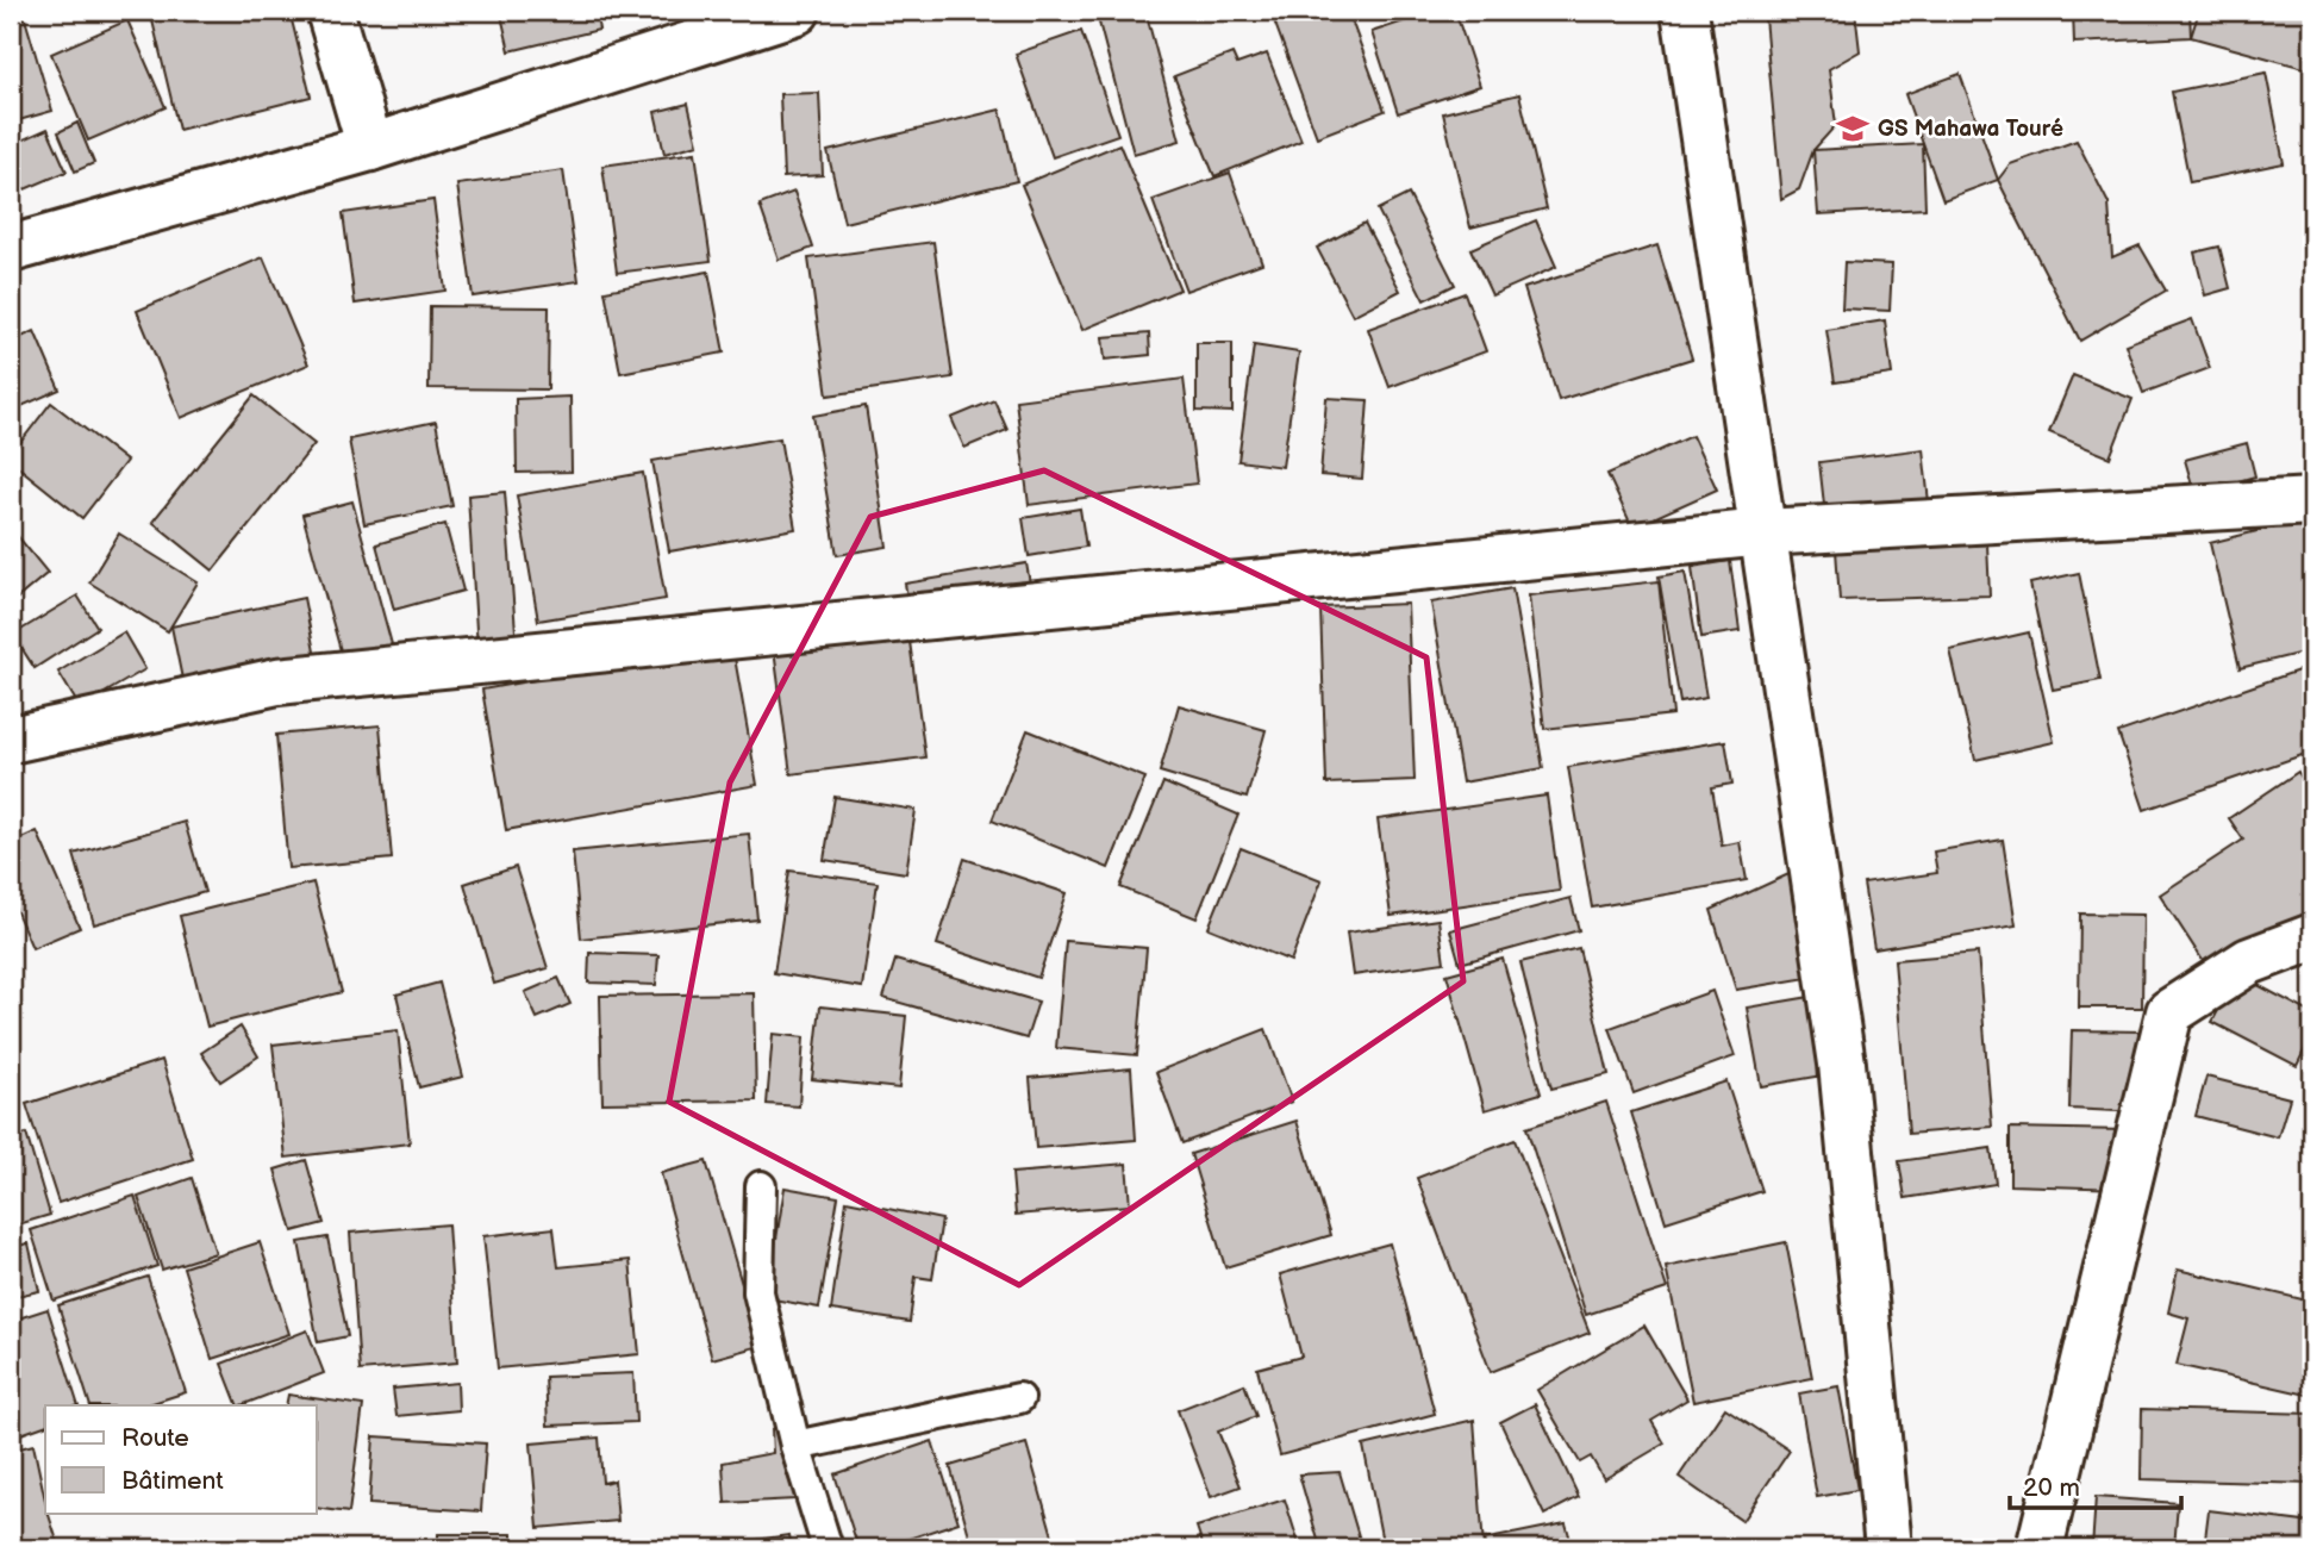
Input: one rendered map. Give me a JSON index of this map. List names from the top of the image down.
{
  "places": {
    "school or university": ["GS Mahawa Touré"]
  },
  "legend": ["Route", "Bâtiment"],
  "scale_bar": "20 m"
}
